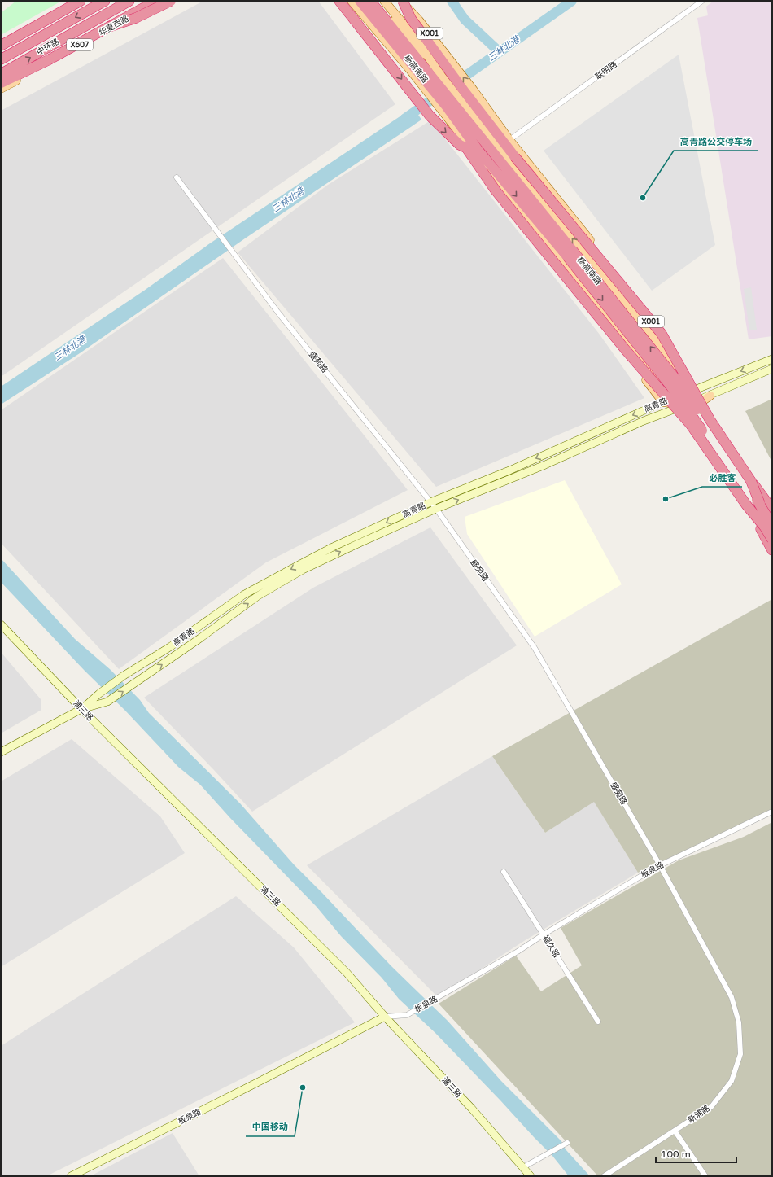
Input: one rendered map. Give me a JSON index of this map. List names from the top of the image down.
{
  "streets": {
    "highway": ["X001", "中环路", "杨高南路"],
    "main road": [
      "华夏西路",
      "X607",
      "高青路",
      "浦三路",
      "板泉路"
    ],
    "street": [
      "联明路",
      "盛苑路",
      "福久路",
      "新浦路"
    ]
  },
  "crossings": [
    ["X001", "杨高南路"],
    ["X001", "联明路"],
    ["X001", "高青路"],
    ["杨高南路", "高青路"],
    ["盛苑路", "高青路"],
    ["盛苑路", "板泉路"],
    ["盛苑路", "新浦路"],
    ["高青路", "浦三路"],
    ["浦三路", "板泉路"],
    ["板泉路", "福久路"]
  ],
  "water": ["三林北港"],
  "places": ["高青路公交停车场", "必胜客", "中国移动"],
  "scale_bar": "100 m"
}
